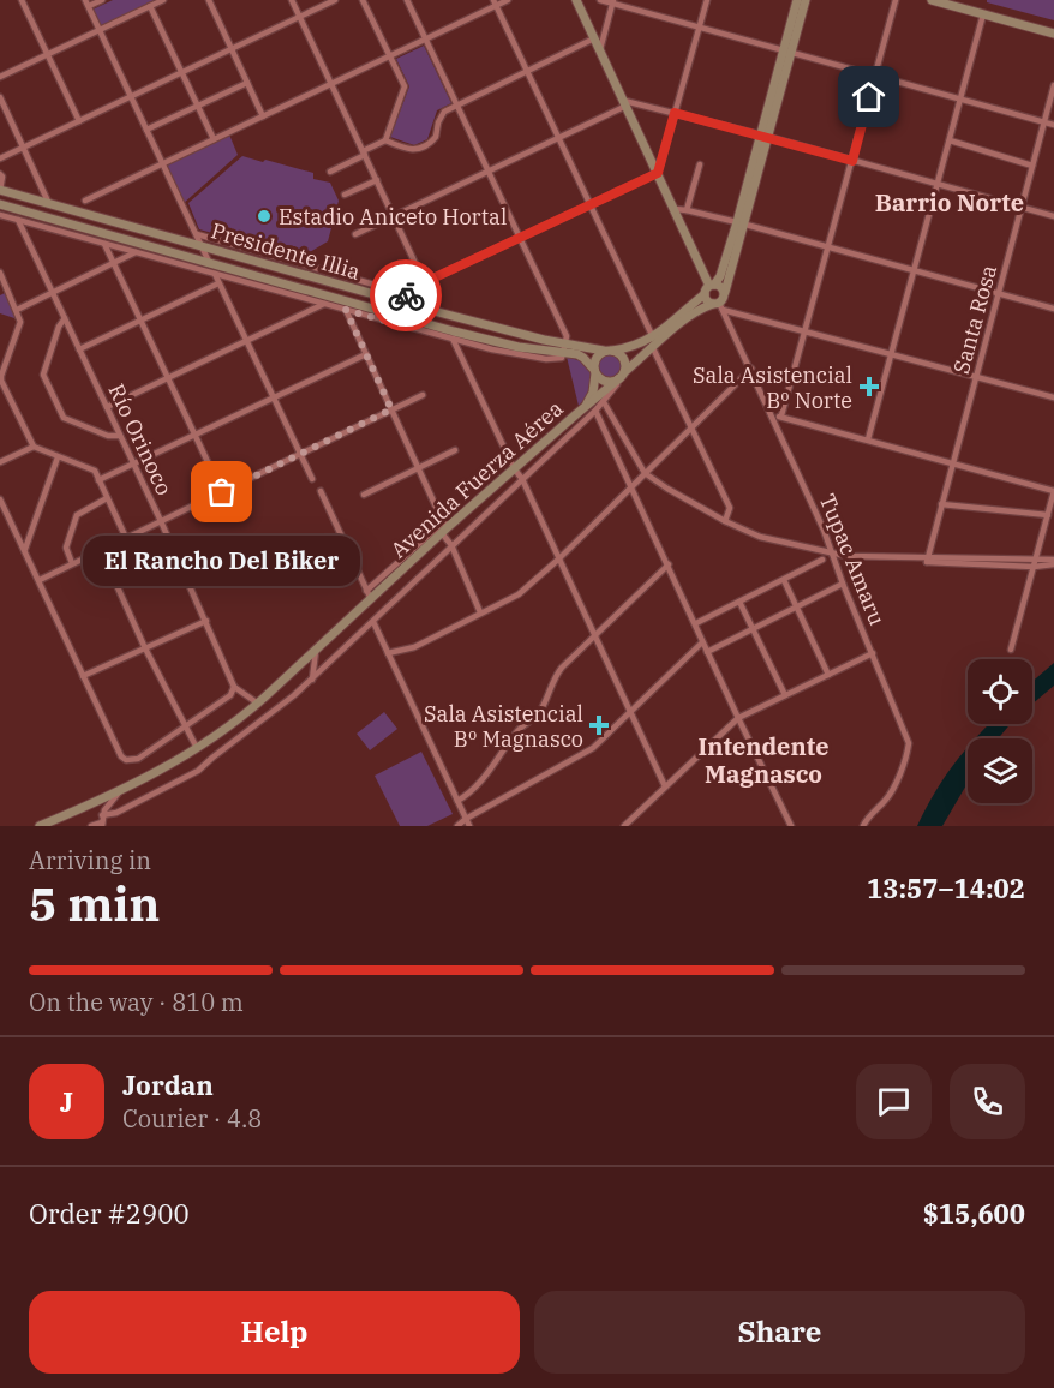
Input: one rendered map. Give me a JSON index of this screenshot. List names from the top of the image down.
{
  "streets": {
    "main road": ["Presidente Illia", "Avenida Fuerza Aérea"],
    "street": ["Santa Rosa", "Río Orinoco", "Tupac Amaru"]
  },
  "crossings": [
    ["Presidente Illia", "Avenida Fuerza Aérea"],
    ["Avenida Fuerza Aérea", "Tupac Amaru"]
  ],
  "districts": ["Barrio Norte", "Intendente Magnasco"],
  "places": {
    "other": ["Estadio Aniceto Hortal", "El Rancho Del Biker"],
    "health": ["Sala Asistencial Bº Norte", "Sala Asistencial Bº Magnasco"]
  },
  "page": {
    "bubble": "El Rancho Del Biker",
    "heading": ["5 min", "Arriving in", "13:57–14:02"],
    "panel": [
      "Jordan",
      "Courier · 4.8",
      "Order #2900",
      "$15,600"
    ],
    "bar": "On the way · 810 m",
    "round": "J",
    "buttons": ["Help", "Share"]
  }
}
